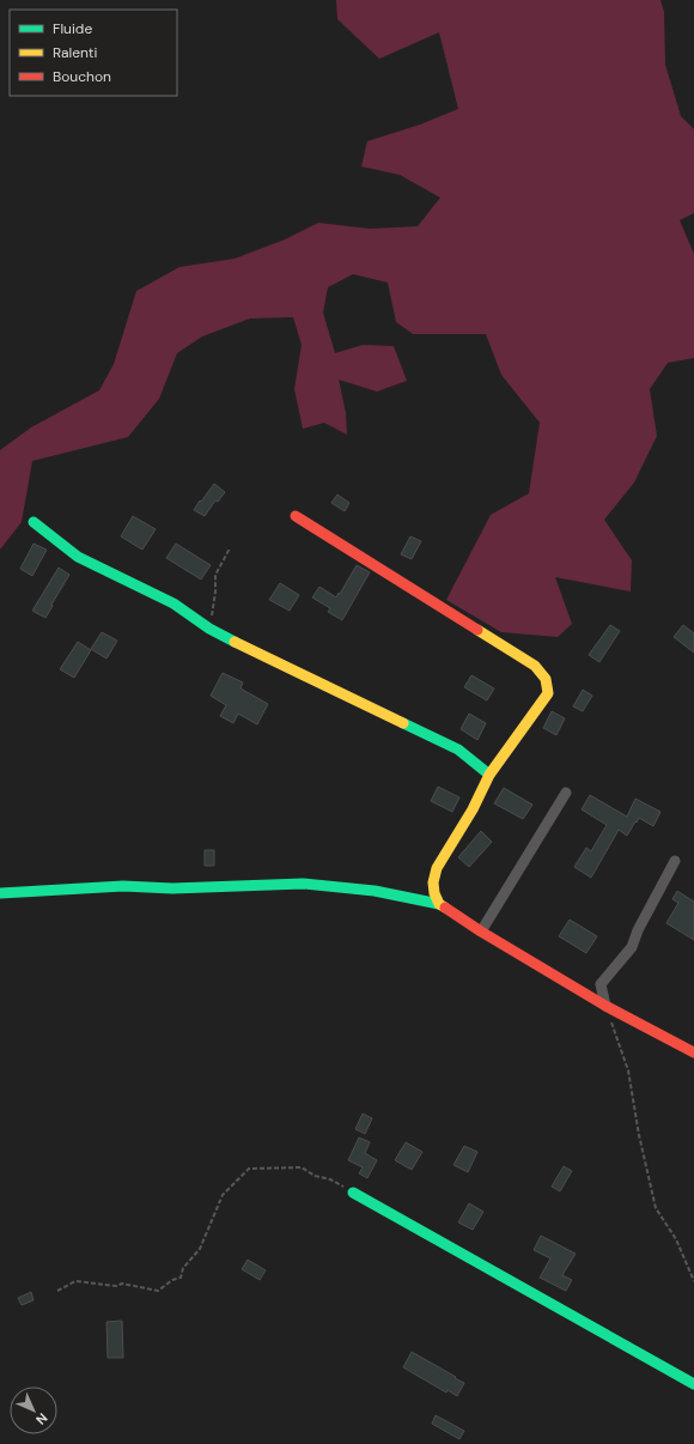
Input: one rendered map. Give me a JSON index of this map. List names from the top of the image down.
{
  "legend": ["Fluide", "Ralenti", "Bouchon"],
  "north": "bottom right"
}
